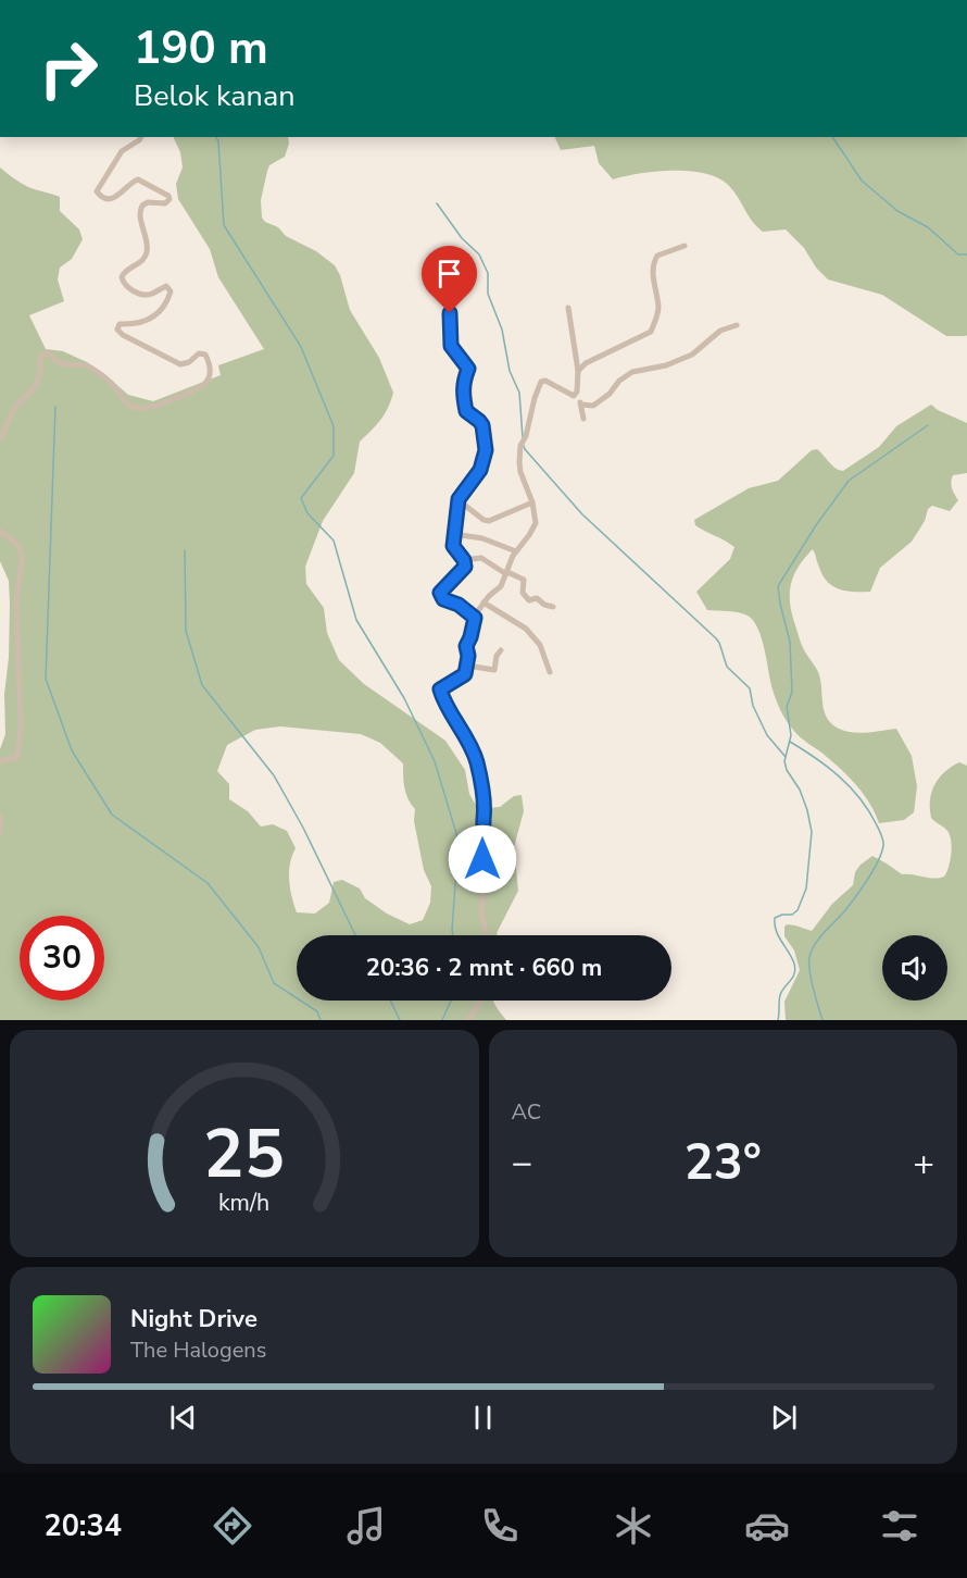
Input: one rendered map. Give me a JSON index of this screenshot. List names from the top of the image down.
{
  "page": {
    "turn": ["190 m", "Belok kanan"],
    "limit": "30",
    "trip": "20:36 · 2 mnt · 660 m",
    "tile": "AC",
    "heat": ["−", "23°", "+"],
    "song": ["Night Drive", "The Halogens"],
    "tabs": "20:34",
    "gauge": ["25", "km/h"]
  }
}
